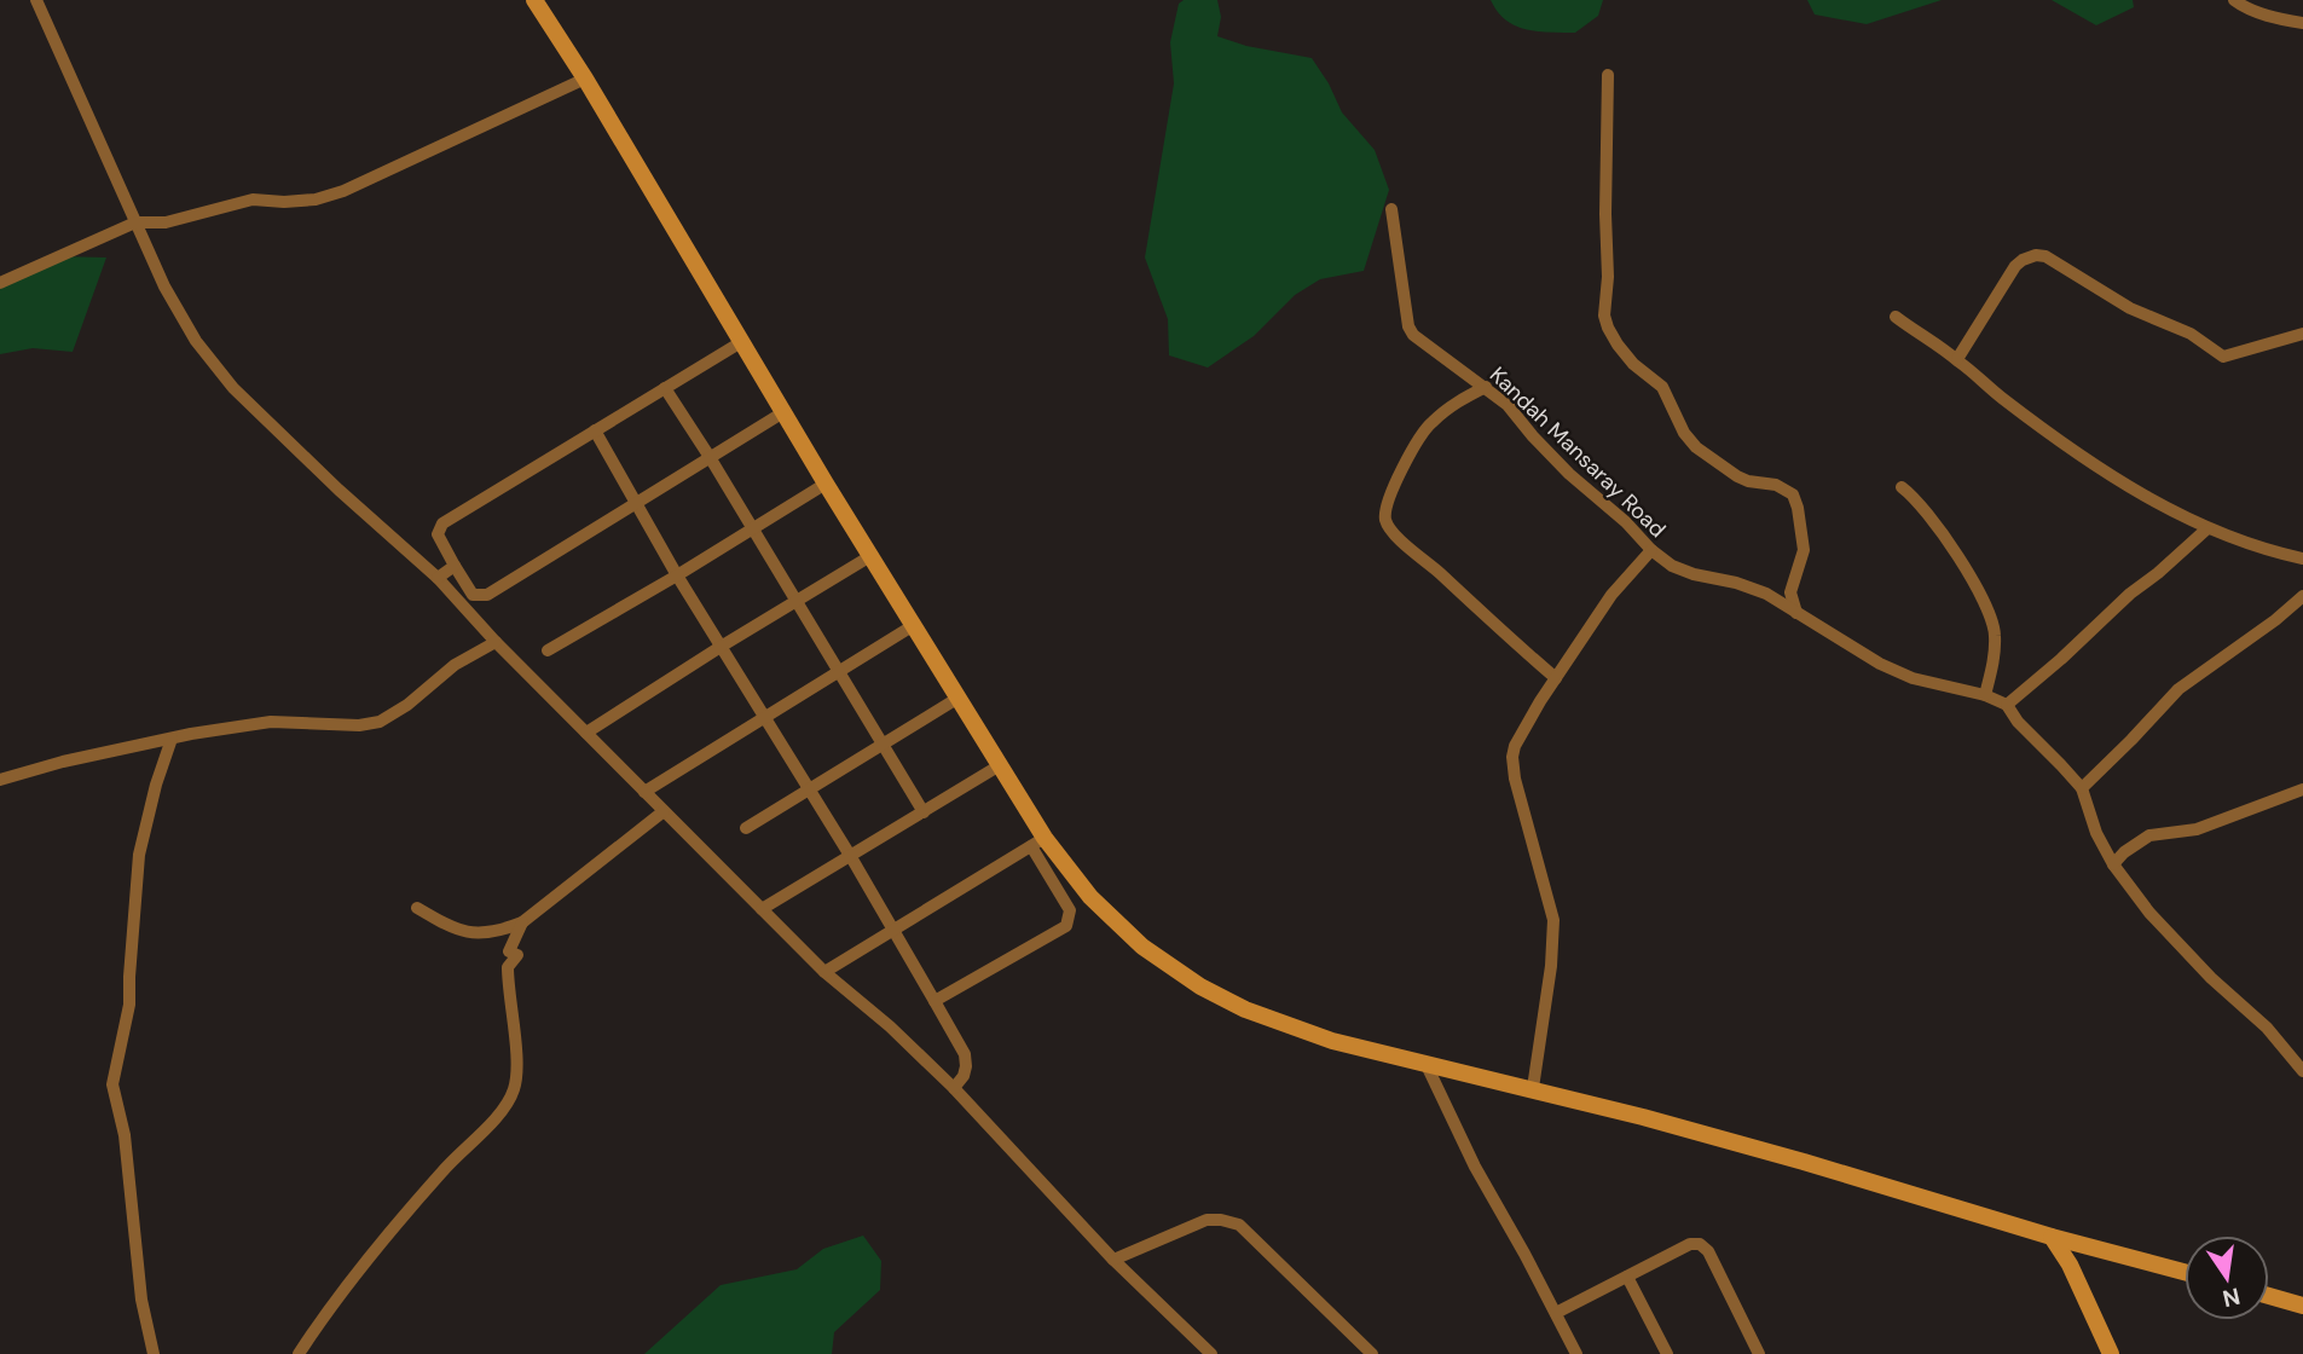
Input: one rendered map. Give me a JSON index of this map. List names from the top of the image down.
{
  "streets": {
    "street": ["Kandah Mansaray Road"]
  },
  "north": "bottom"
}
